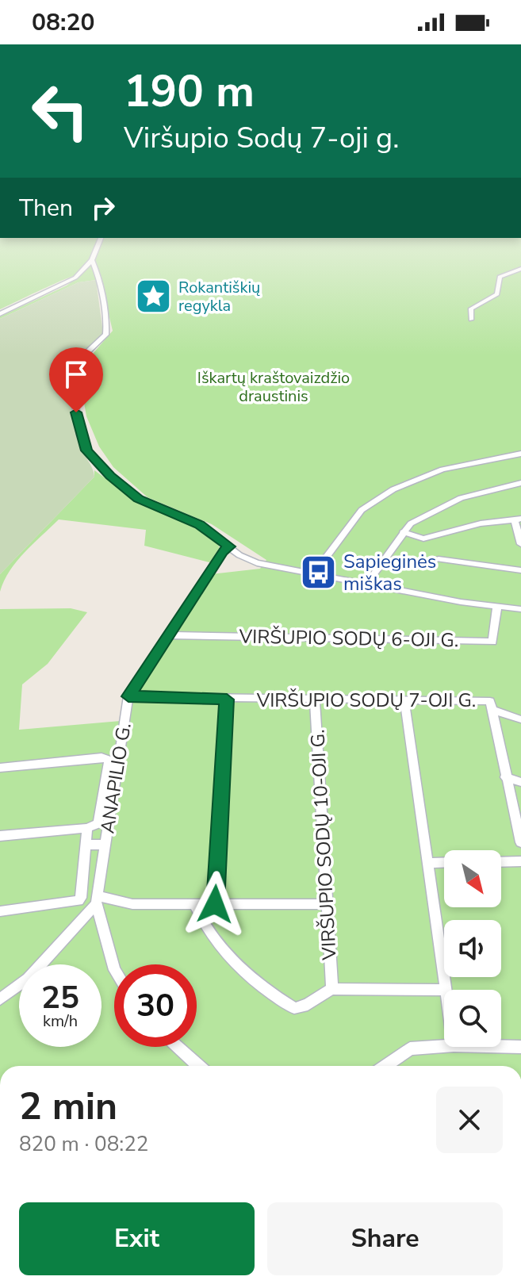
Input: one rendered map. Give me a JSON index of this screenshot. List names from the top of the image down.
{
  "streets": {
    "street": [
      "VIRŠUPIO SODŲ 6-OJI G.",
      "VIRŠUPIO SODŲ 7-OJI G.",
      "ANAPILIO G.",
      "VIRŠUPIO SODŲ 10-OJI G."
    ]
  },
  "crossings": [
    ["VIRŠUPIO SODŲ 6-OJI G.", "ANAPILIO G."],
    ["VIRŠUPIO SODŲ 7-OJI G.", "ANAPILIO G."],
    ["VIRŠUPIO SODŲ 7-OJI G.", "VIRŠUPIO SODŲ 10-OJI G."]
  ],
  "parks": ["Iškartų kraštovaizdžio draustinis"],
  "places": {
    "place": ["Rokantiškių regykla"],
    "bus stop": ["Sapieginės miškas"]
  },
  "north": "bottom right",
  "page": {
    "status": "08:20",
    "turn": ["190 m", "Viršupio Sodų 7-oji g."],
    "then": "Then",
    "speed": "25 km/h",
    "limit": "30",
    "heading": ["2 min", "820 m · 08:22"],
    "buttons": ["Exit", "Share"]
  }
}
